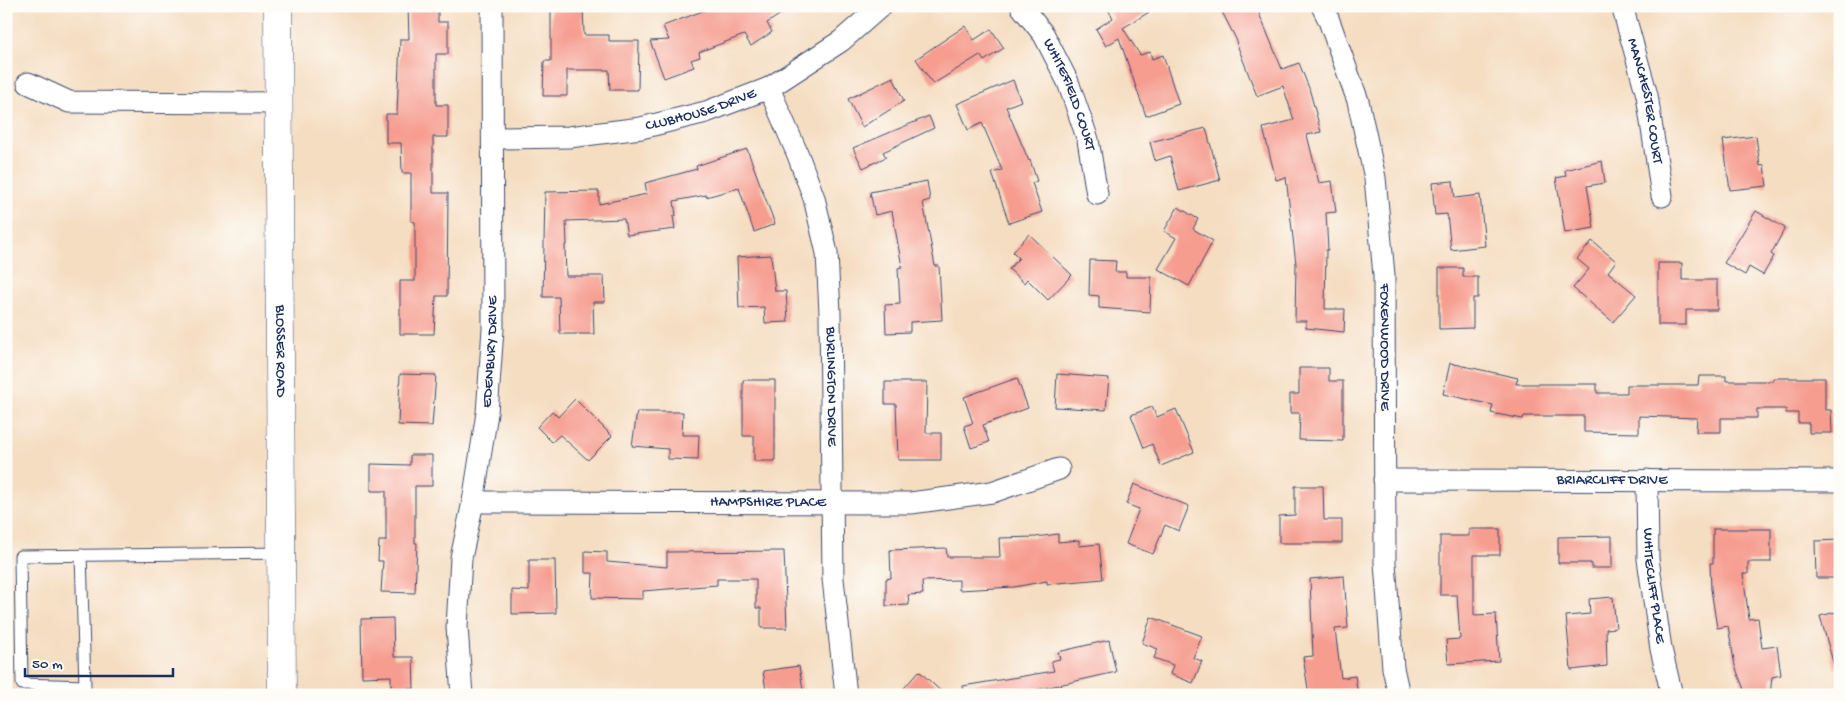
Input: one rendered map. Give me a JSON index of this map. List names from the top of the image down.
{
  "streets": {
    "street": [
      "WHITEFIELD COURT",
      "MANCHESTER COURT",
      "CLUBHOUSE DRIVE",
      "FOXENWOOD DRIVE",
      "BLOSSER ROAD",
      "EDENBURY DRIVE",
      "BURLINGTON DRIVE",
      "BRIARCLIFF DRIVE",
      "HAMPSHIRE PLACE",
      "WHITECLIFF PLACE"
    ]
  },
  "crossings": [
    ["CLUBHOUSE DRIVE", "EDENBURY DRIVE"],
    ["CLUBHOUSE DRIVE", "BURLINGTON DRIVE"],
    ["FOXENWOOD DRIVE", "BRIARCLIFF DRIVE"],
    ["EDENBURY DRIVE", "HAMPSHIRE PLACE"],
    ["BURLINGTON DRIVE", "HAMPSHIRE PLACE"],
    ["BRIARCLIFF DRIVE", "WHITECLIFF PLACE"]
  ],
  "scale_bar": "50 m"
}
